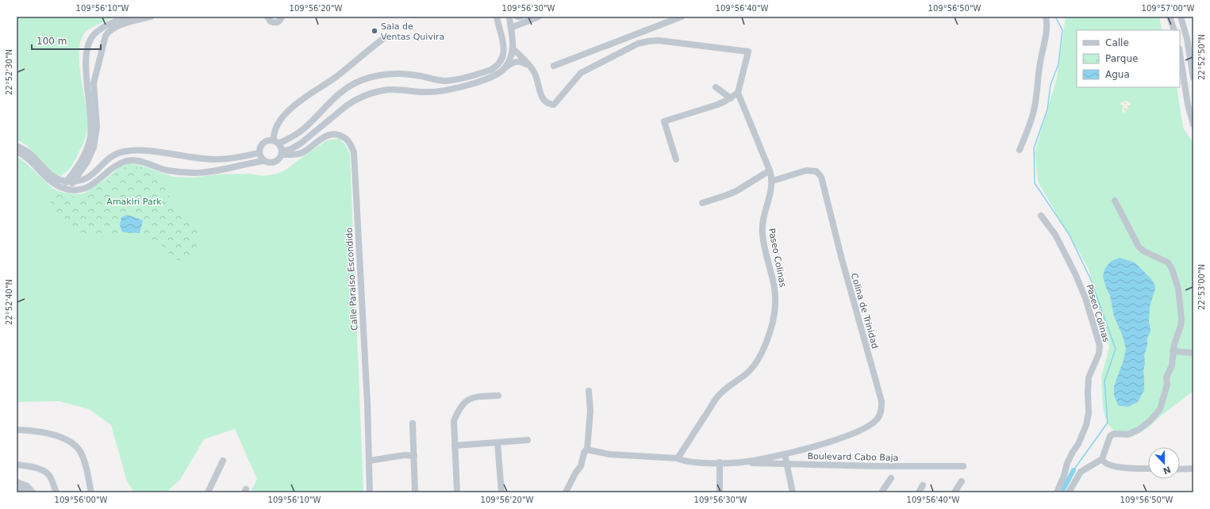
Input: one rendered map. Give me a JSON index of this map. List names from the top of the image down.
{
  "streets": {
    "street": [
      "Paseo Colinas",
      "Calle Paraíso Escondido",
      "Colina de Trinidad",
      "Boulevard Cabo Baja"
    ]
  },
  "crossings": [
    ["Paseo Colinas", "Colina de Trinidad"],
    ["Paseo Colinas", "Boulevard Cabo Baja"],
    ["Colina de Trinidad", "Boulevard Cabo Baja"]
  ],
  "parks": ["Amakiri Park"],
  "places": ["Sala de Ventas Quivira"],
  "legend": ["Calle", "Parque", "Agua"],
  "scale_bar": "100 m",
  "north": "bottom",
  "coordinates": [
    "109°56'10\"W",
    "109°56'20\"W",
    "109°56'30\"W",
    "109°56'40\"W",
    "109°56'50\"W",
    "109°57'00\"W",
    "22°52'50\"N",
    "22°52'30\"N",
    "22°53'00\"N",
    "22°52'40\"N",
    "109°56'00\"W"
  ]
}
